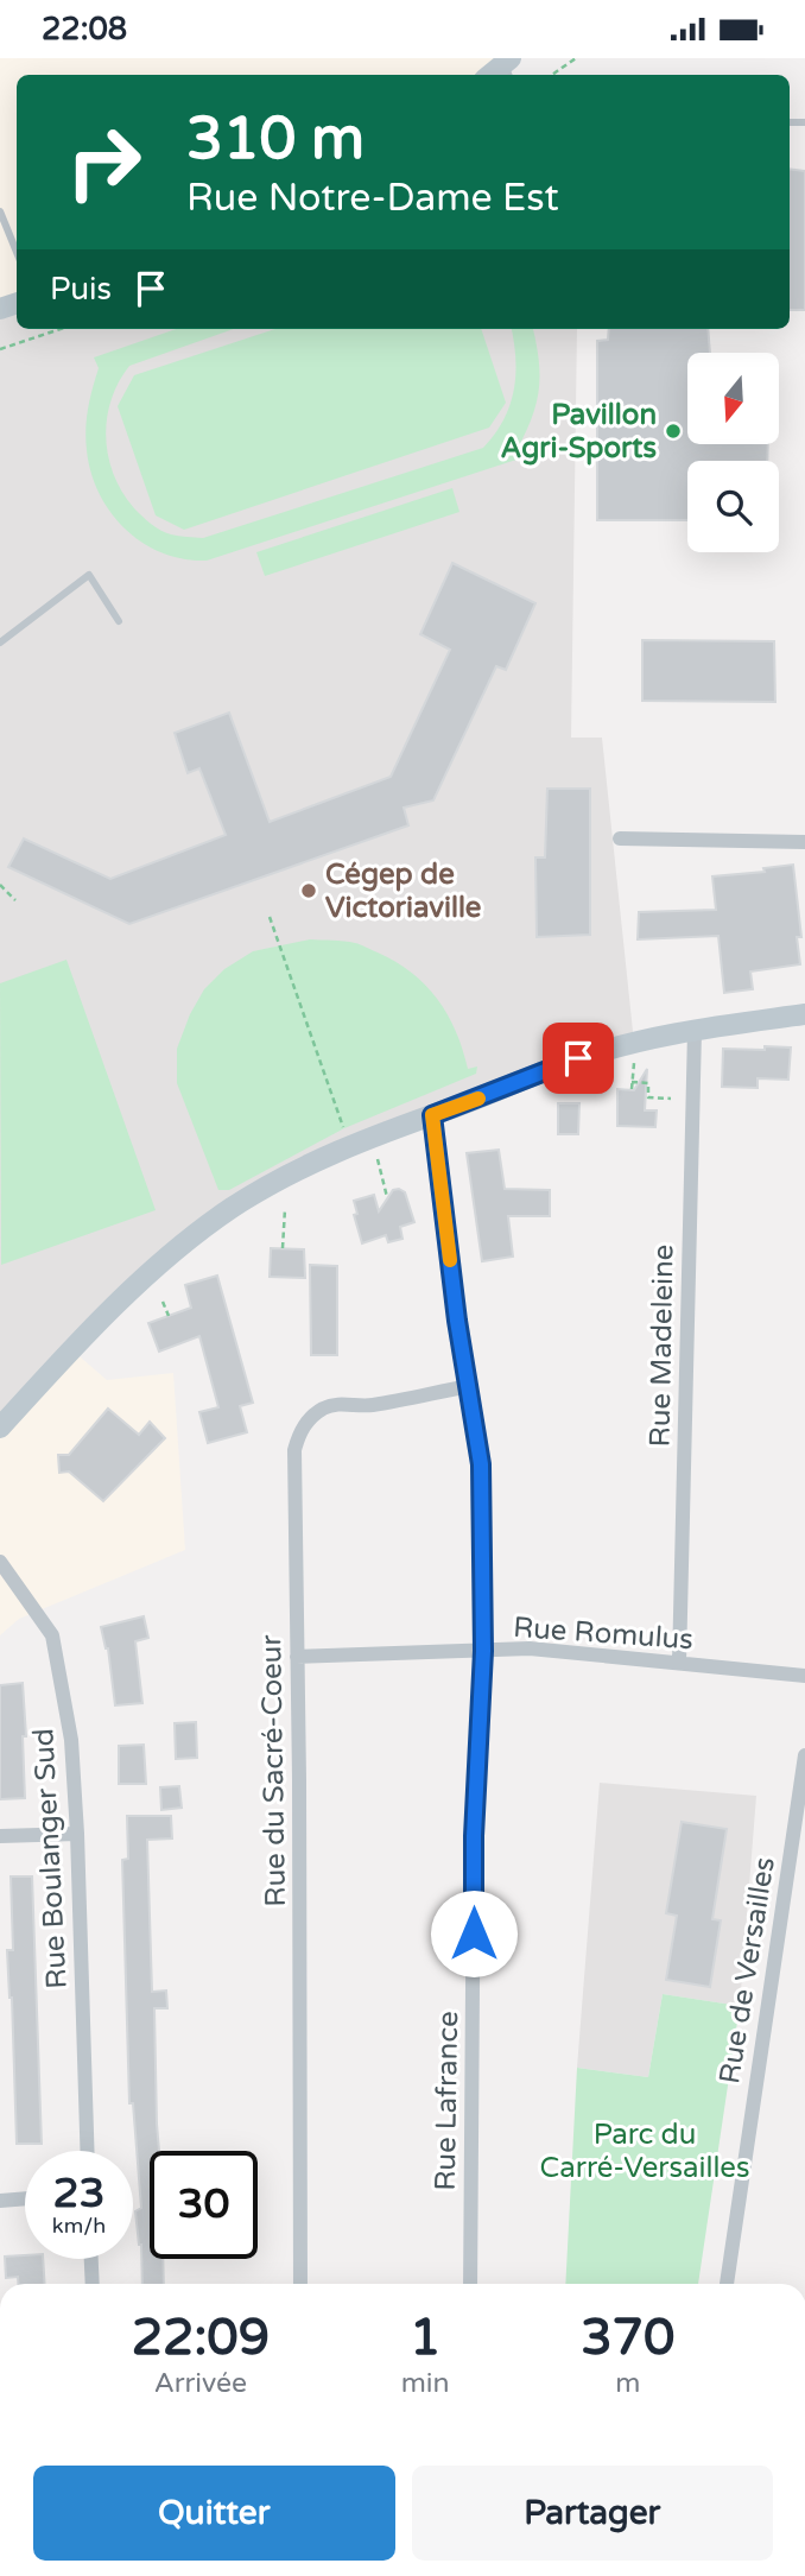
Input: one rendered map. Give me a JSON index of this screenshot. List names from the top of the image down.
{
  "streets": {
    "street": [
      "Rue Madeleine",
      "Rue Romulus",
      "Rue du Sacré-Coeur",
      "Rue Boulanger Sud",
      "Rue de Versailles",
      "Rue Lafrance"
    ]
  },
  "crossings": [
    ["Rue Madeleine", "Rue Romulus"],
    ["Rue Romulus", "Rue du Sacré-Coeur"],
    ["Rue Romulus", "Rue Lafrance"],
    ["Rue du Sacré-Coeur", "Rue Lafrance"]
  ],
  "parks": ["Parc du Carré-Versailles"],
  "places": ["Pavillon Agri-Sports", "Cégep de Victoriaville"],
  "north": "bottom",
  "page": {
    "status": "22:08",
    "turn": ["310 m", "Rue Notre-Dame Est"],
    "then": "Puis",
    "speed": "23 km/h",
    "limit": "30",
    "eta": [
      "22:09",
      "Arrivée",
      "1",
      "min",
      "370",
      "m"
    ],
    "buttons": ["Quitter", "Partager"]
  }
}
